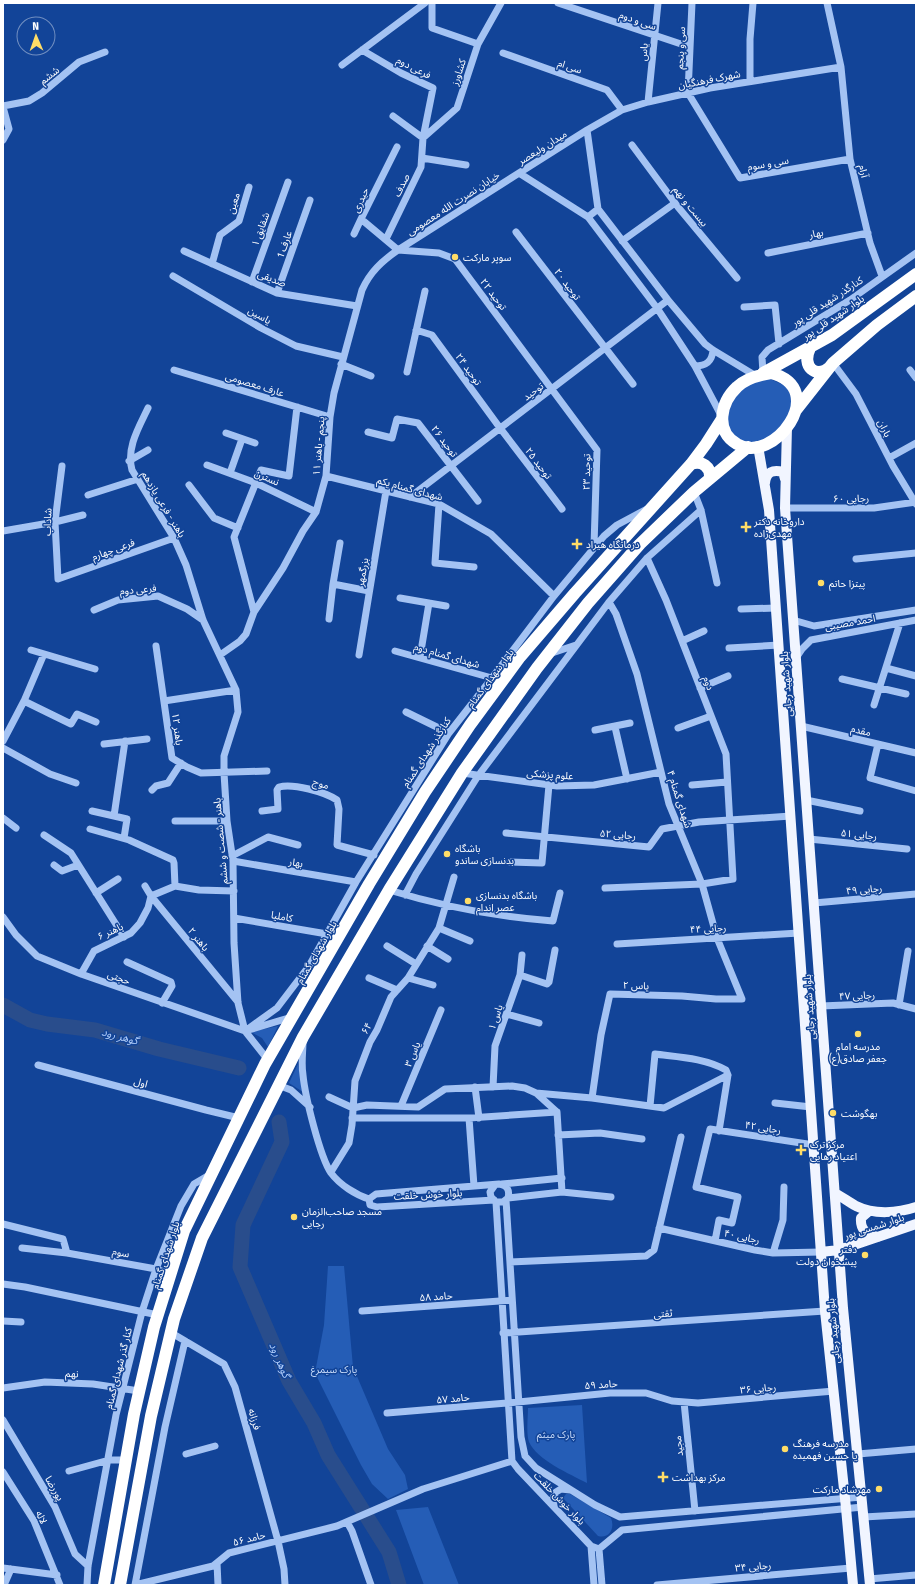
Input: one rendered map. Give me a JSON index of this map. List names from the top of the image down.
{
  "streets": {
    "highway": ["بلوار شهید قلی پور", "بلوار شهدای گمنام"],
    "main road": ["بلوار شهید رجایی", "بلوار شمسی پور"],
    "street": [
      "سی و دوم",
      "سی و پنجم",
      "یاس",
      "سی ام",
      "فرعی دوم",
      "کشاورز",
      "ششم",
      "شهرک فرهنگیان",
      "میدان ولیعصر",
      "سی و سوم",
      "آرام",
      "صدف",
      "حیدری",
      "معین",
      "خیابان نصرت الله معصومی",
      "بیست و نهم",
      "شقایق ۱",
      "بهار",
      "عارف 1",
      "صدیقی",
      "توحید ۲۰",
      "توحید ۲۲",
      "کنارگذر شهید قلی پور",
      "یاسین",
      "توحید ۲۴",
      "عارف معصومی",
      "توحید",
      "باران",
      "توحید ۲۶",
      "پنجم - باهنر ۱۱",
      "توحید ۲۵",
      "توحید ۲۳",
      "نسترن",
      "شهدای گمنام یکم",
      "رجایی ۶۰",
      "باهنر - فرعی یازدهم",
      "شاداب",
      "فرعی چهارم",
      "بزرگمهر",
      "احمد مصیبی",
      "شهدای گمنام دوم",
      "دوم",
      "باهنر ۱۲",
      "مقدم",
      "کنارگذر شهدای گمنام",
      "علوم پزشکی",
      "موج",
      "شهدای گمنام ۴",
      "رجایی ۵۲",
      "رجایی ۵۱",
      "باهنر - شصت و ششم",
      "رجایی ۴۹",
      "کاملیا",
      "رجایی ۴۴",
      "باهنر ۶",
      "باهنر ۲",
      "حجتی",
      "یاس ۲",
      "رجایی ۴۷",
      "یاس ۱",
      "۶۴",
      "یاس ۳",
      "اول",
      "رجایی ۴۲",
      "بلوار خوش خلقت",
      "رجایی ۴۰",
      "سوم",
      "حامد ۵۸",
      "ثقتی",
      "کنار گذر شهدای گمنام",
      "نهم",
      "حامد ۵۹",
      "رجایی ۳۶",
      "حامد ۵۷",
      "فرزانه",
      "مجید",
      "پوررضا",
      "لاله",
      "حامد ۵۶",
      "رجایی ۳۴"
    ]
  },
  "crossings": [
    ["سی و دوم", "سی و پنجم"],
    ["سی و دوم", "یاس"],
    ["سی و پنجم", "شهرک فرهنگیان"],
    ["سی و پنجم", "سی و سوم"],
    ["یاس", "شهرک فرهنگیان"],
    ["سی ام", "شهرک فرهنگیان"],
    ["فرعی دوم", "کشاورز"],
    ["فرعی دوم", "صدف"],
    ["فرعی دوم", "باهنر - فرعی یازدهم"],
    ["کشاورز", "صدف"],
    ["شهرک فرهنگیان", "میدان ولیعصر"],
    ["شهرک فرهنگیان", "سی و سوم"],
    ["شهرک فرهنگیان", "آرام"],
    ["میدان ولیعصر", "خیابان نصرت الله معصومی"],
    ["سی و سوم", "آرام"],
    ["آرام", "بهار"],
    ["آرام", "کنارگذر شهید قلی پور"],
    ["صدف", "حیدری"],
    ["حیدری", "خیابان نصرت الله معصومی"],
    ["حیدری", "توحید ۲۲"],
    ["حیدری", "پنجم - باهنر ۱۱"],
    ["معین", "صدیقی"],
    ["خیابان نصرت الله معصومی", "توحید ۲۲"],
    ["خیابان نصرت الله معصومی", "پنجم - باهنر ۱۱"],
    ["شقایق ۱", "صدیقی"],
    ["بهار", "کنارگذر شهدای گمنام"],
    ["بهار", "باهنر - شصت و ششم"],
    ["عارف 1", "صدیقی"],
    ["صدیقی", "پنجم - باهنر ۱۱"],
    ["توحید ۲۰", "توحید"],
    ["توحید ۲۲", "توحید"],
    ["توحید ۲۲", "پنجم - باهنر ۱۱"],
    ["توحید ۲۲", "توحید ۲۳"],
    ["کنارگذر شهید قلی پور", "بلوار شهید قلی پور"],
    ["کنارگذر شهید قلی پور", "بلوار شهدای گمنام"],
    ["کنارگذر شهید قلی پور", "بلوار شهید رجایی"],
    ["یاسین", "پنجم - باهنر ۱۱"],
    ["بلوار شهید قلی پور", "بلوار شهدای گمنام"],
    ["بلوار شهید قلی پور", "بلوار شهید رجایی"],
    ["توحید ۲۴", "توحید"],
    ["توحید ۲۴", "توحید ۲۵"],
    ["عارف معصومی", "پنجم - باهنر ۱۱"],
    ["توحید", "توحید ۲۶"],
    ["توحید", "توحید ۲۵"],
    ["توحید", "توحید ۲۳"],
    ["توحید", "شهدای گمنام یکم"],
    ["باران", "رجایی ۶۰"],
    ["پنجم - باهنر ۱۱", "نسترن"],
    ["پنجم - باهنر ۱۱", "شهدای گمنام یکم"],
    ["پنجم - باهنر ۱۱", "باهنر - فرعی یازدهم"],
    ["پنجم - باهنر ۱۱", "باهنر - شصت و ششم"],
    ["توحید ۲۳", "کنارگذر شهدای گمنام"],
    ["شهدای گمنام یکم", "بزرگمهر"],
    ["شهدای گمنام یکم", "کنارگذر شهدای گمنام"],
    ["رجایی ۶۰", "بلوار شهید رجایی"],
    ["باهنر - فرعی یازدهم", "فرعی چهارم"],
    ["باهنر - فرعی یازدهم", "باهنر - شصت و ششم"],
    ["شاداب", "فرعی چهارم"],
    ["احمد مصیبی", "بلوار شهید رجایی"],
    ["شهدای گمنام دوم", "کنارگذر شهدای گمنام"],
    ["بلوار شهدای گمنام", "بلوار شهید رجایی"],
    ["بلوار شهدای گمنام", "کنارگذر شهدای گمنام"],
    ["بلوار شهدای گمنام", "اول"],
    ["بلوار شهدای گمنام", "سوم"],
    ["بلوار شهدای گمنام", "کنار گذر شهدای گمنام"],
    ["بلوار شهدای گمنام", "نهم"],
    ["دوم", "رجایی ۵۲"],
    ["بلوار شهید رجایی", "مقدم"],
    ["بلوار شهید رجایی", "رجایی ۵۲"],
    ["بلوار شهید رجایی", "رجایی ۵۱"],
    ["بلوار شهید رجایی", "رجایی ۴۹"],
    ["بلوار شهید رجایی", "رجایی ۴۴"],
    ["بلوار شهید رجایی", "رجایی ۴۷"],
    ["بلوار شهید رجایی", "رجایی ۴۲"],
    ["بلوار شهید رجایی", "بلوار شمسی پور"],
    ["بلوار شهید رجایی", "رجایی ۴۰"],
    ["بلوار شهید رجایی", "ثقتی"],
    ["بلوار شهید رجایی", "رجایی ۳۶"],
    ["بلوار شهید رجایی", "رجایی ۳۴"],
    ["باهنر ۱۲", "باهنر - شصت و ششم"],
    ["کنارگذر شهدای گمنام", "موج"],
    ["کنارگذر شهدای گمنام", "باهنر - شصت و ششم"],
    ["کنارگذر شهدای گمنام", "کاملیا"],
    ["کنارگذر شهدای گمنام", "حجتی"],
    ["علوم پزشکی", "شهدای گمنام ۴"],
    ["شهدای گمنام ۴", "رجایی ۵۲"],
    ["شهدای گمنام ۴", "رجایی ۴۴"],
    ["شهدای گمنام ۴", "یاس ۲"],
    ["باهنر - شصت و ششم", "کاملیا"],
    ["باهنر - شصت و ششم", "باهنر ۲"],
    ["باهنر - شصت و ششم", "حجتی"],
    ["باهنر ۶", "باهنر ۲"],
    ["باهنر ۶", "حجتی"],
    ["۶۴", "بلوار خوش خلقت"],
    ["رجایی ۴۲", "رجایی ۴۰"],
    ["بلوار خوش خلقت", "حامد ۵۸"],
    ["بلوار خوش خلقت", "ثقتی"],
    ["بلوار خوش خلقت", "حامد ۵۹"],
    ["بلوار خوش خلقت", "حامد ۵۷"],
    ["بلوار خوش خلقت", "حامد ۵۶"],
    ["بلوار شمسی پور", "رجایی ۴۰"],
    ["سوم", "کنار گذر شهدای گمنام"],
    ["کنار گذر شهدای گمنام", "نهم"],
    ["کنار گذر شهدای گمنام", "پوررضا"],
    ["حامد ۵۹", "رجایی ۳۶"],
    ["حامد ۵۹", "حامد ۵۷"],
    ["حامد ۵۹", "مجید"],
    ["رجایی ۳۶", "مجید"],
    ["فرزانه", "حامد ۵۶"]
  ],
  "water": ["گوهر رود"],
  "parks": ["پارک سیمرغ", "پارک میثم"],
  "places": {
    "other": [
      "سوپر مارکت",
      "پیتزا حاتم",
      "باشگاه بدنسازی ساندو",
      "باشگاه بدنسازی عصر اندام",
      "مدرسه امام جعفر صادق(ع)",
      "بهگوشت",
      "مسجد صاحب‌الزمان رجایی",
      "دفتر پیشخوان دولت",
      "مدرسه فرهنگ یا حسین فهمیده",
      "مهرشاد مارکت"
    ],
    "health": [
      "داروخانه دکتر مهدی‌زاده",
      "درمانگاه هیراد",
      "مرکز ترک اعتیاد رهایی",
      "مرکز بهداشت"
    ]
  },
  "north": "top"
}
